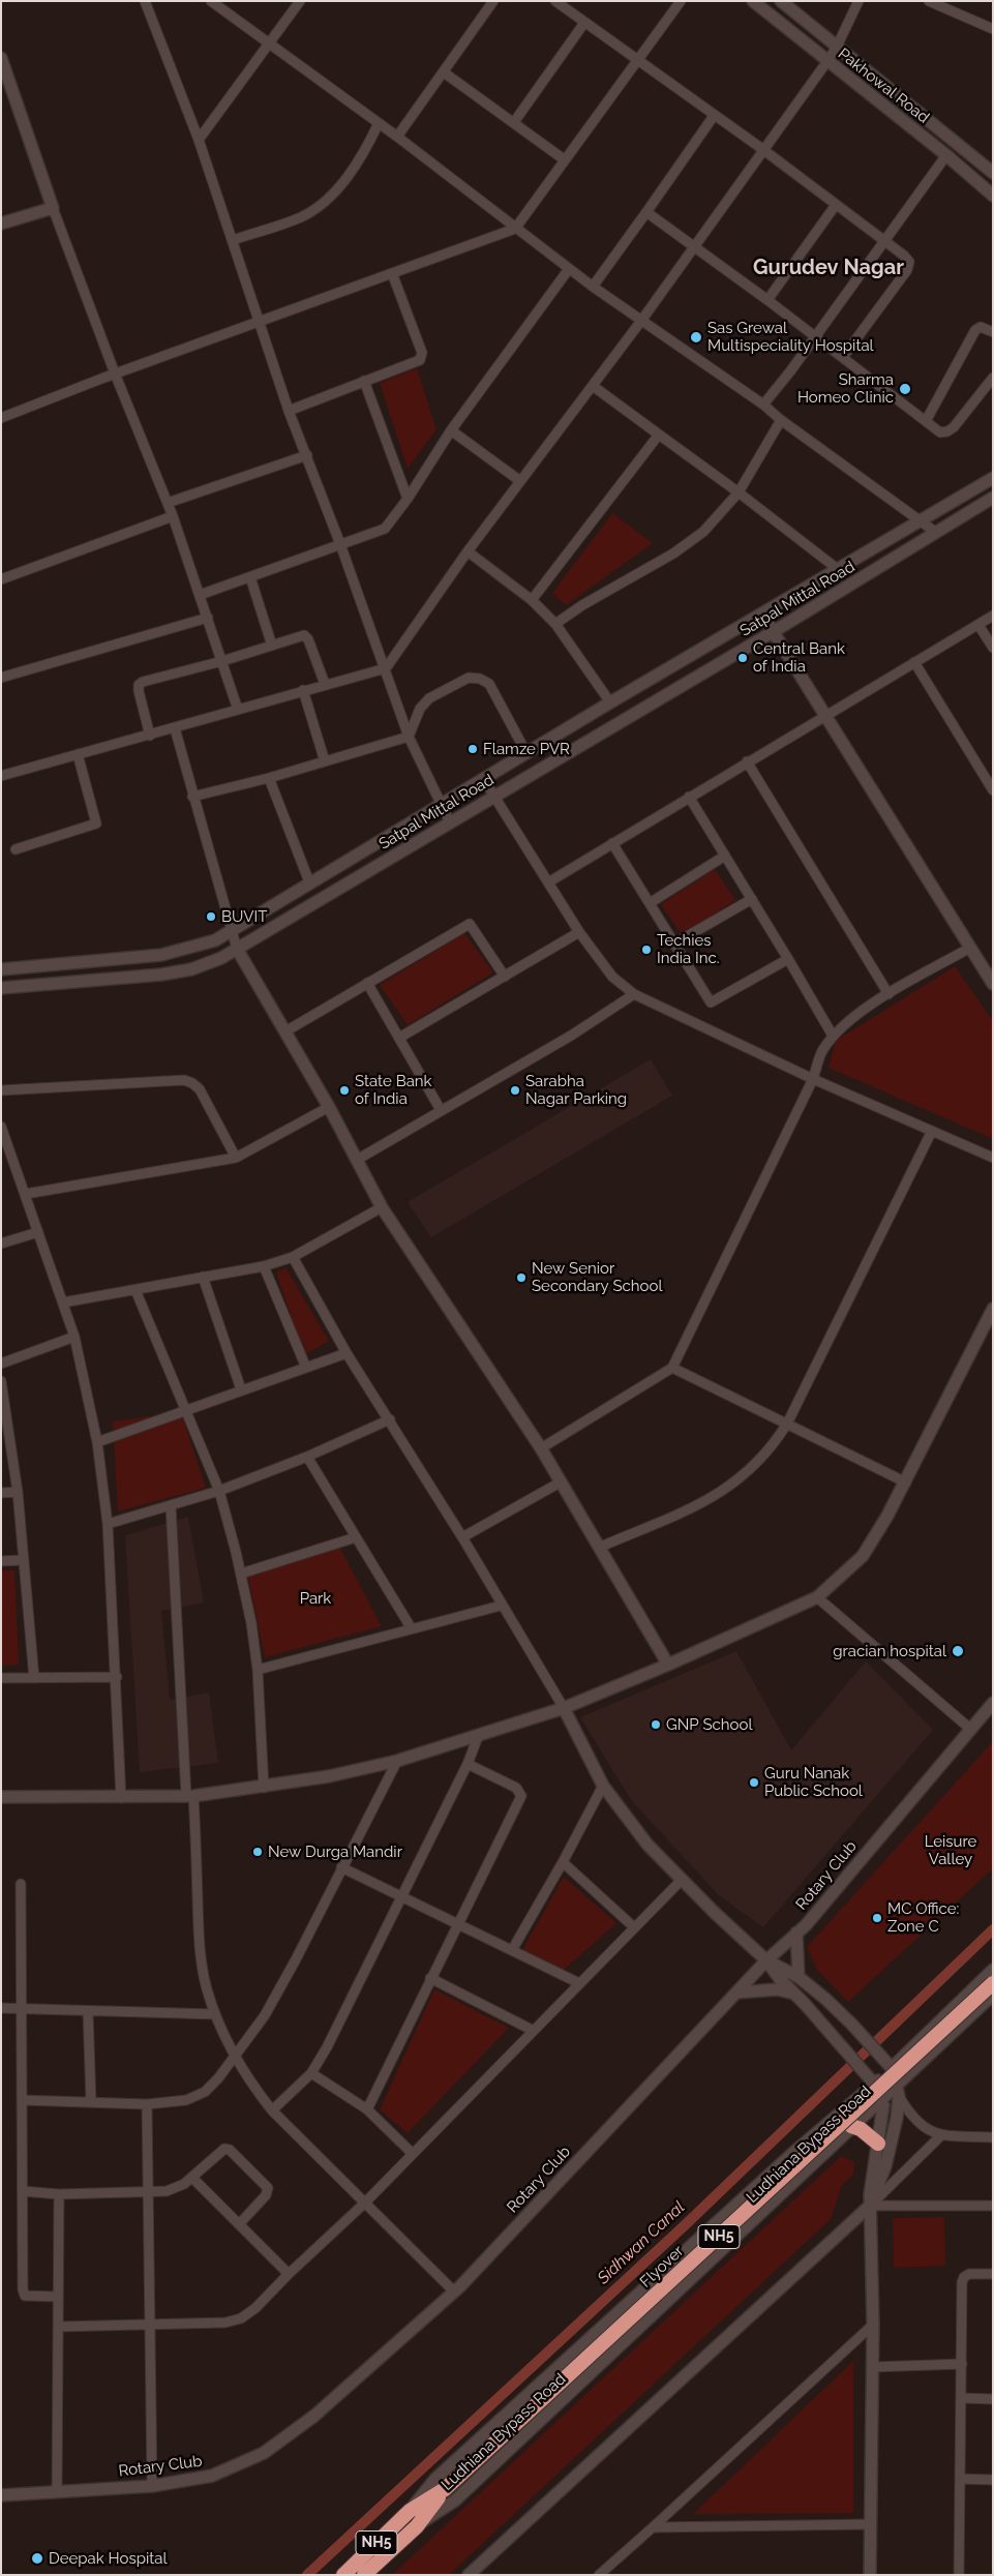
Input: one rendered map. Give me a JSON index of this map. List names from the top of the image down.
{
  "streets": {
    "highway": ["NH5", "Flyover"],
    "street": [
      "Pakhowal Road",
      "Satpal Mittal Road",
      "Rotary Club",
      "Ludhiana Bypass Road"
    ]
  },
  "crossings": [
    ["Ludhiana Bypass Road", "NH5"],
    ["Ludhiana Bypass Road", "Flyover"],
    ["NH5", "Flyover"]
  ],
  "districts": ["Gurudev Nagar"],
  "water": ["Sidhwan Canal"],
  "parks": ["Park", "Leisure Valley"],
  "places": [
    "Sas Grewal Multispeciality Hospital",
    "Sharma Homeo Clinic",
    "Central Bank of India",
    "Flamze PVR",
    "BUVIT",
    "Techies India Inc.",
    "State Bank of India",
    "Sarabha Nagar Parking",
    "New Senior Secondary School",
    "gracian hospital",
    "GNP School",
    "Guru Nanak Public School",
    "New Durga Mandir",
    "MC Office: Zone C",
    "Deepak Hospital"
  ]
}
